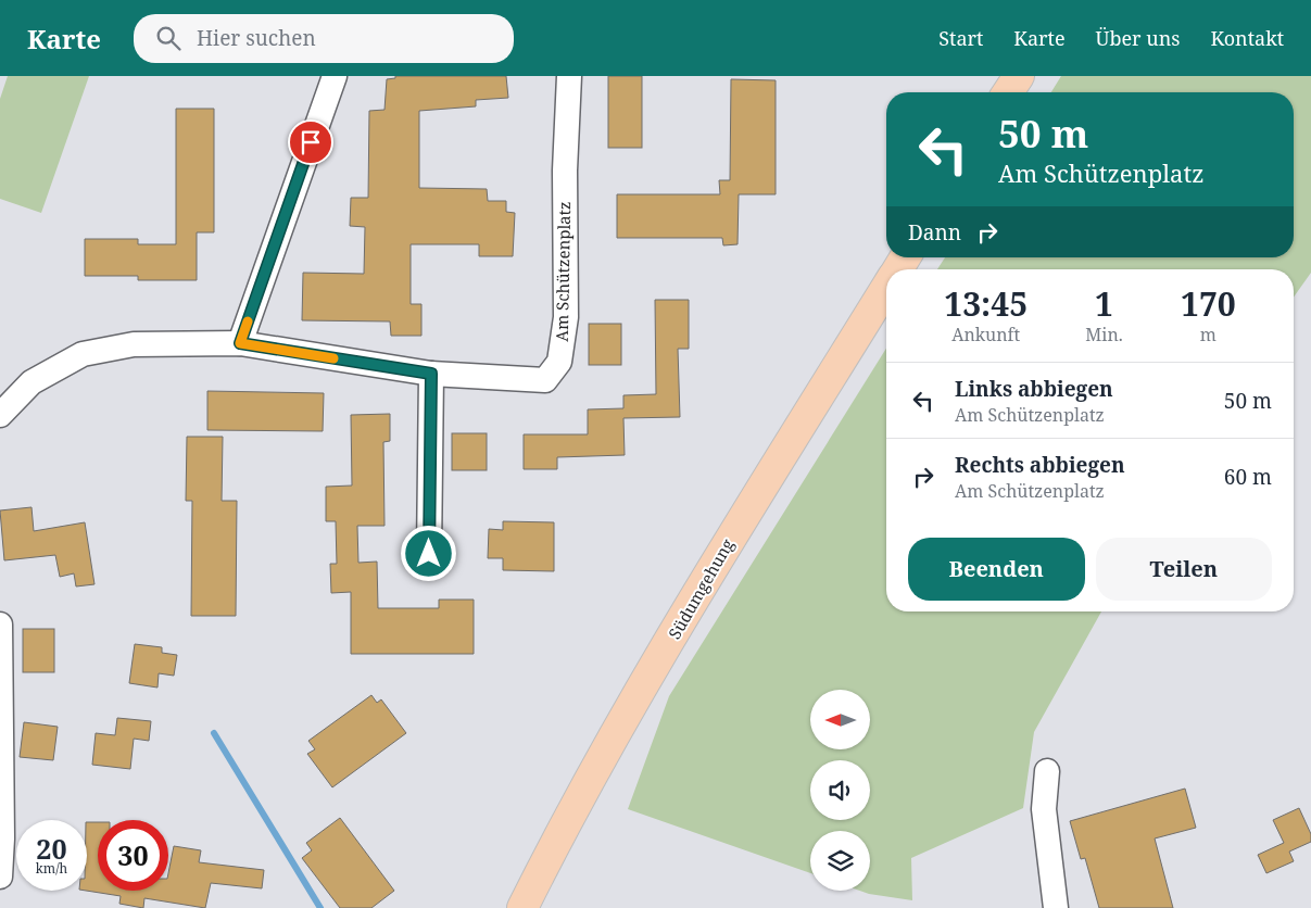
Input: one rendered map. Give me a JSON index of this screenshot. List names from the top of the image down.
{
  "streets": {
    "main road": ["Südumgehung"],
    "street": ["Am Schützenplatz"]
  },
  "north": "left",
  "page": {
    "header": "Karte",
    "search": "Hier suchen",
    "nav": [
      "Start",
      "Karte",
      "Über uns",
      "Kontakt"
    ],
    "turn": ["50 m", "Am Schützenplatz"],
    "then": "Dann",
    "eta": [
      "13:45",
      "Ankunft",
      "1",
      "Min.",
      "170",
      "m"
    ],
    "list": [
      {
        "name": "Links abbiegen",
        "note": "Am Schützenplatz",
        "value": "50 m"
      },
      {
        "name": "Rechts abbiegen",
        "note": "Am Schützenplatz",
        "value": "60 m"
      }
    ],
    "buttons": ["Beenden", "Teilen"],
    "speed": "20 km/h",
    "limit": "30"
  }
}
